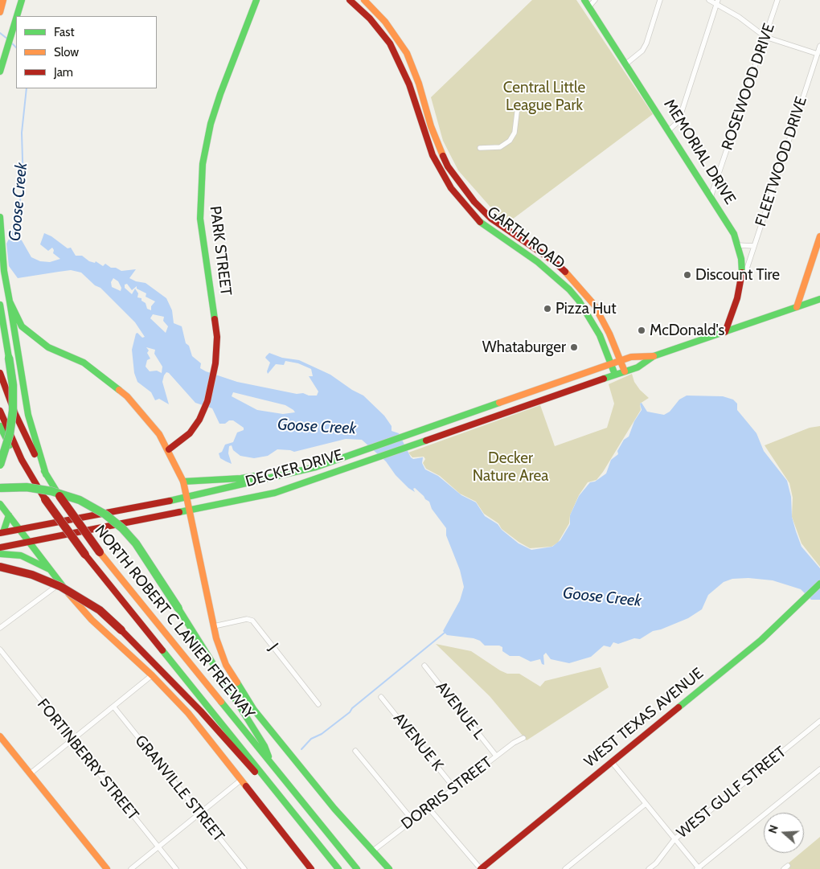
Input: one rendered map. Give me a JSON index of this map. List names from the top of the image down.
{
  "streets": {
    "main road": [
      "MEMORIAL DRIVE",
      "GARTH ROAD",
      "PARK STREET",
      "DECKER DRIVE",
      "NORTH ROBERT C LANIER FREEWAY",
      "WEST TEXAS AVENUE"
    ],
    "street": [
      "ROSEWOOD DRIVE",
      "FLEETWOOD DRIVE",
      "J",
      "AVENUE L",
      "AVENUE K",
      "FORTINBERRY STREET",
      "GRANVILLE STREET",
      "WEST GULF STREET",
      "DORRIS STREET"
    ]
  },
  "crossings": [
    ["ROSEWOOD DRIVE", "MEMORIAL DRIVE"],
    ["MEMORIAL DRIVE", "FLEETWOOD DRIVE"],
    ["MEMORIAL DRIVE", "DECKER DRIVE"],
    ["GARTH ROAD", "DECKER DRIVE"],
    ["AVENUE L", "DORRIS STREET"],
    ["AVENUE K", "DORRIS STREET"]
  ],
  "water": ["Goose Creek"],
  "parks": ["Central Little League Park", "Decker Nature Area"],
  "places": [
    "Discount Tire",
    "Pizza Hut",
    "McDonald's",
    "Whataburger"
  ],
  "legend": ["Fast", "Slow", "Jam"],
  "north": "left"
}
